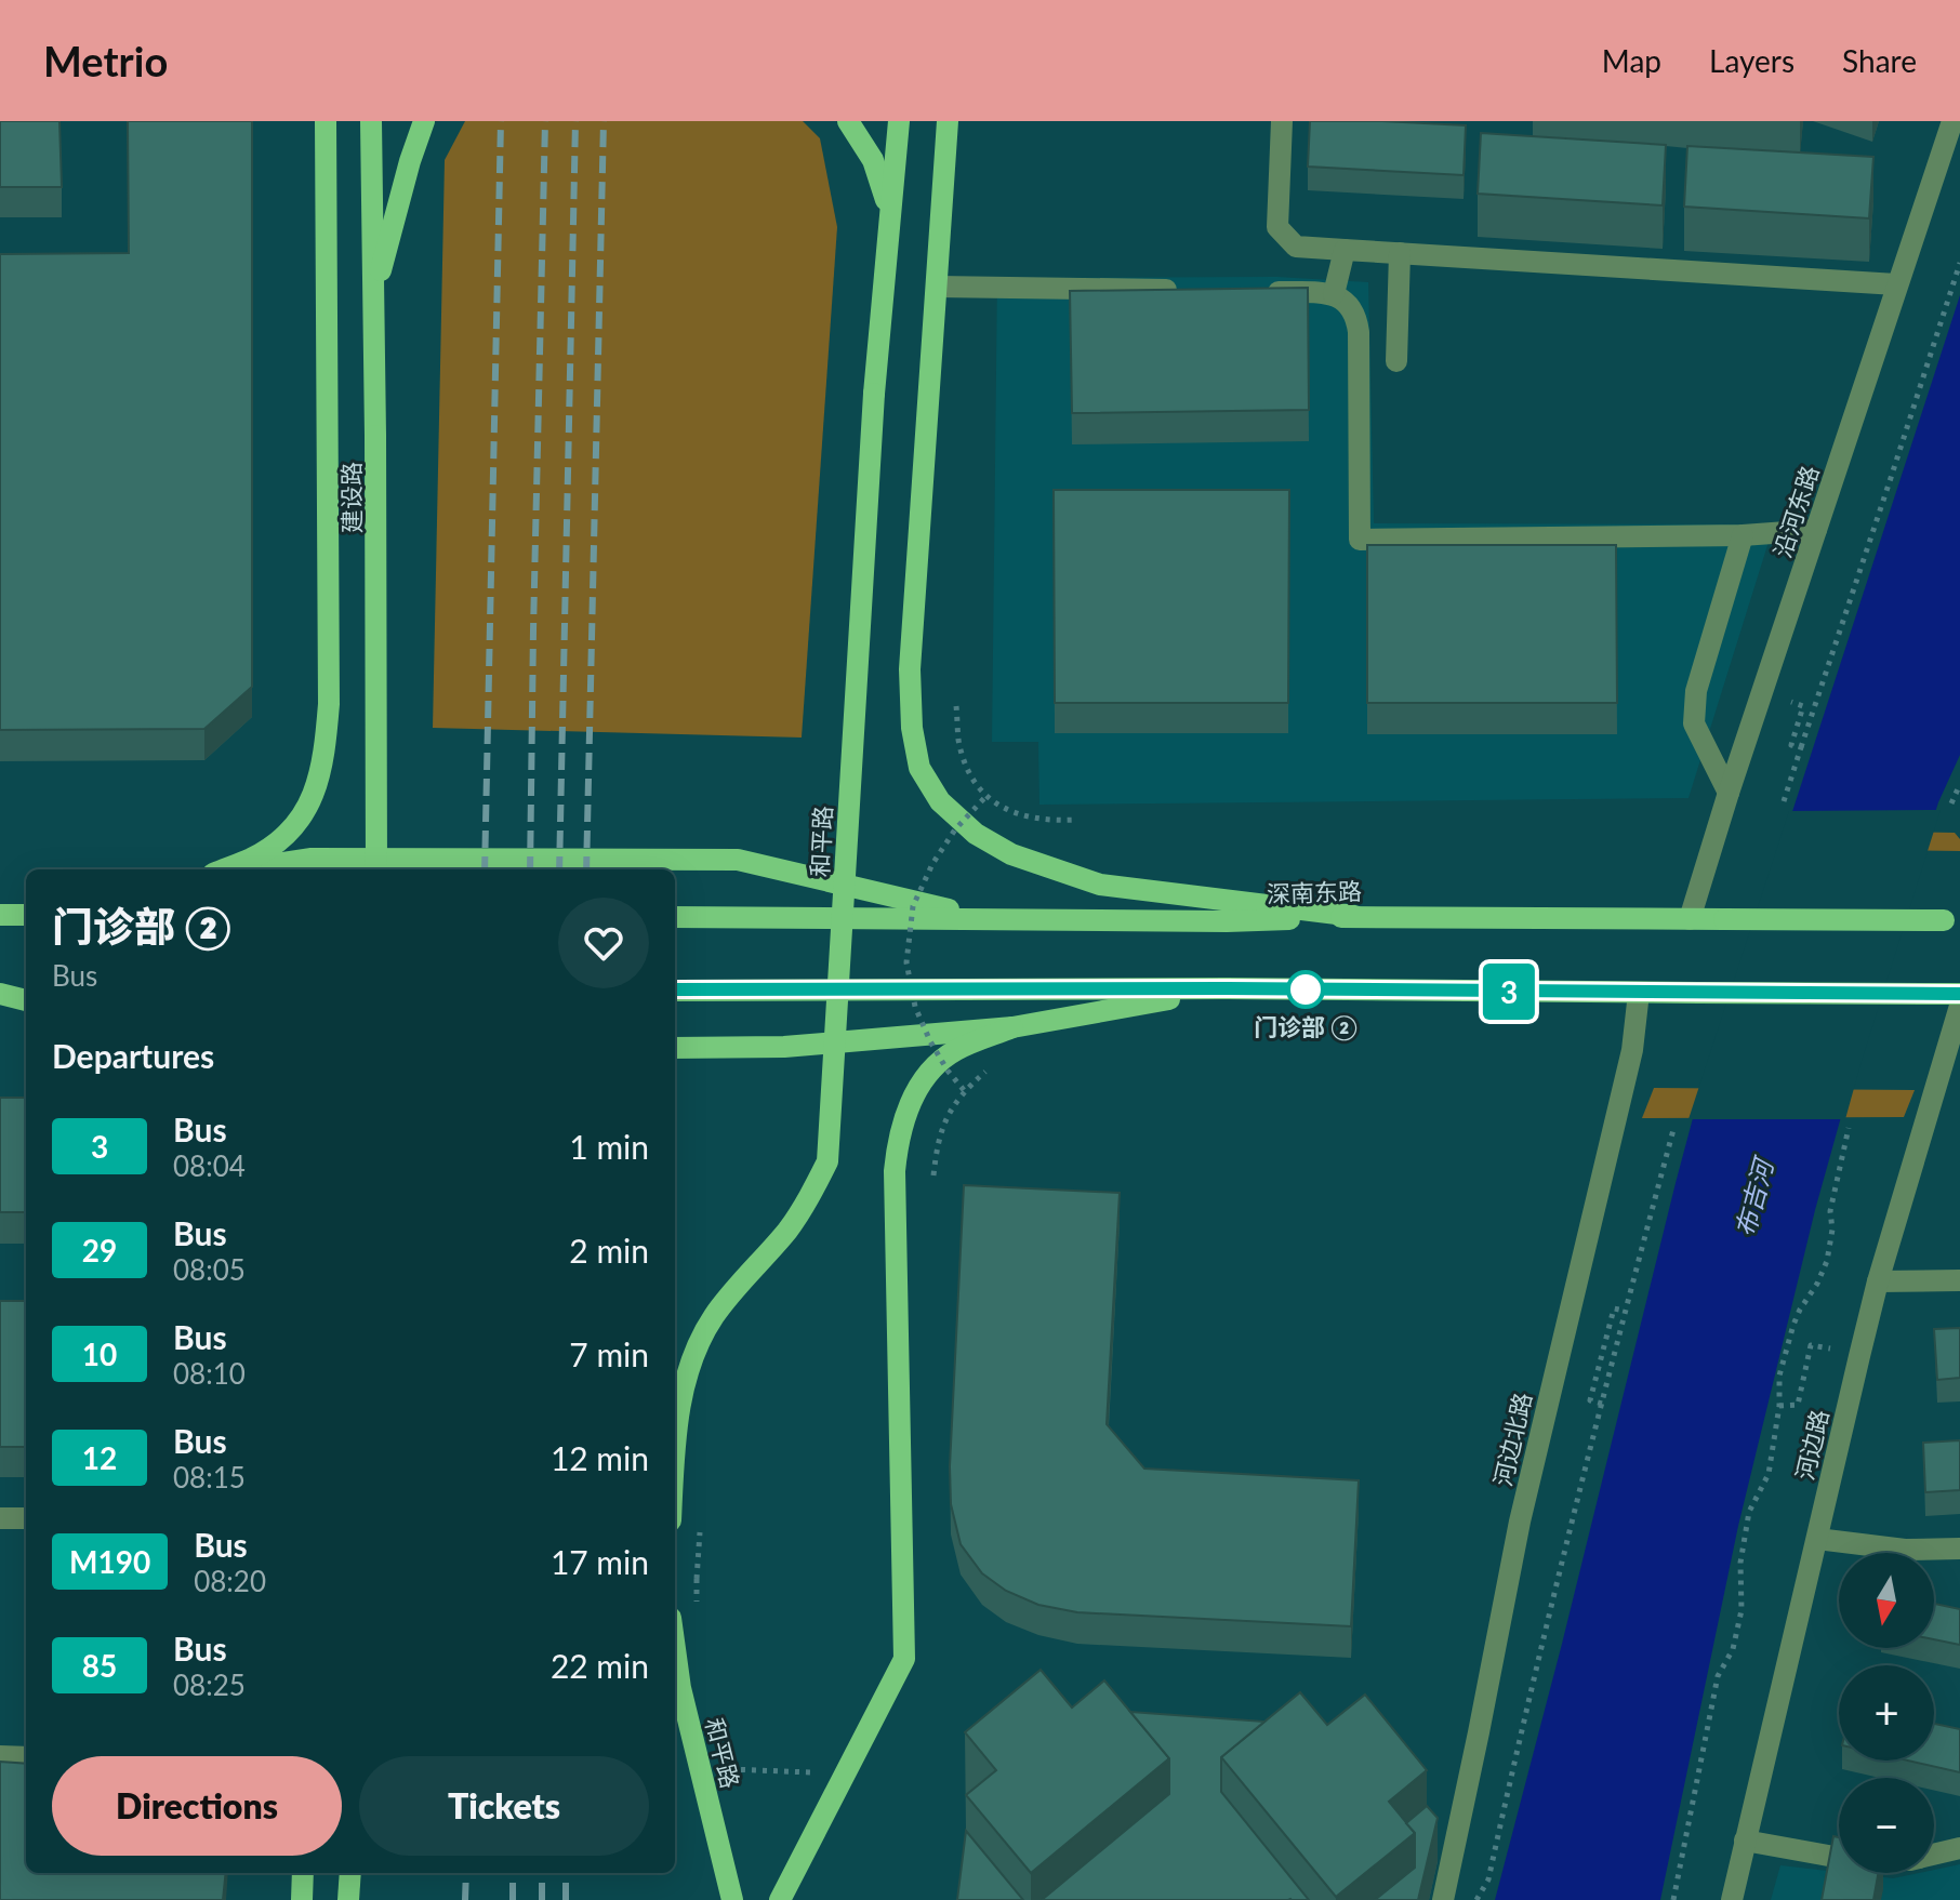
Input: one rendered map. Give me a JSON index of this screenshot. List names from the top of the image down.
{
  "streets": {
    "main road": ["建设路", "和平路", "深南东路"],
    "street": ["沿河东路", "河边北路", "河边路"]
  },
  "crossings": [
    ["沿河东路", "深南东路"]
  ],
  "water": ["布吉河"],
  "places": ["门诊部 ②"],
  "lines": ["bus line 3"],
  "north": "bottom",
  "page": {
    "header": "Metrio",
    "nav": ["Map", "Layers", "Share"],
    "on_map": "3",
    "heading": [
      ["门诊部 ②", "Bus"],
      "Departures"
    ],
    "list": [
      {
        "mark": "3",
        "name": "Bus",
        "note": "08:04",
        "value": "1 min"
      },
      {
        "mark": "29",
        "name": "Bus",
        "note": "08:05",
        "value": "2 min"
      },
      {
        "mark": "10",
        "name": "Bus",
        "note": "08:10",
        "value": "7 min"
      },
      {
        "mark": "12",
        "name": "Bus",
        "note": "08:15",
        "value": "12 min"
      },
      {
        "mark": "M190",
        "name": "Bus",
        "note": "08:20",
        "value": "17 min"
      },
      {
        "mark": "85",
        "name": "Bus",
        "note": "08:25",
        "value": "22 min"
      }
    ],
    "map_buttons": ["+", "−"],
    "buttons": ["Directions", "Tickets"]
  }
}
